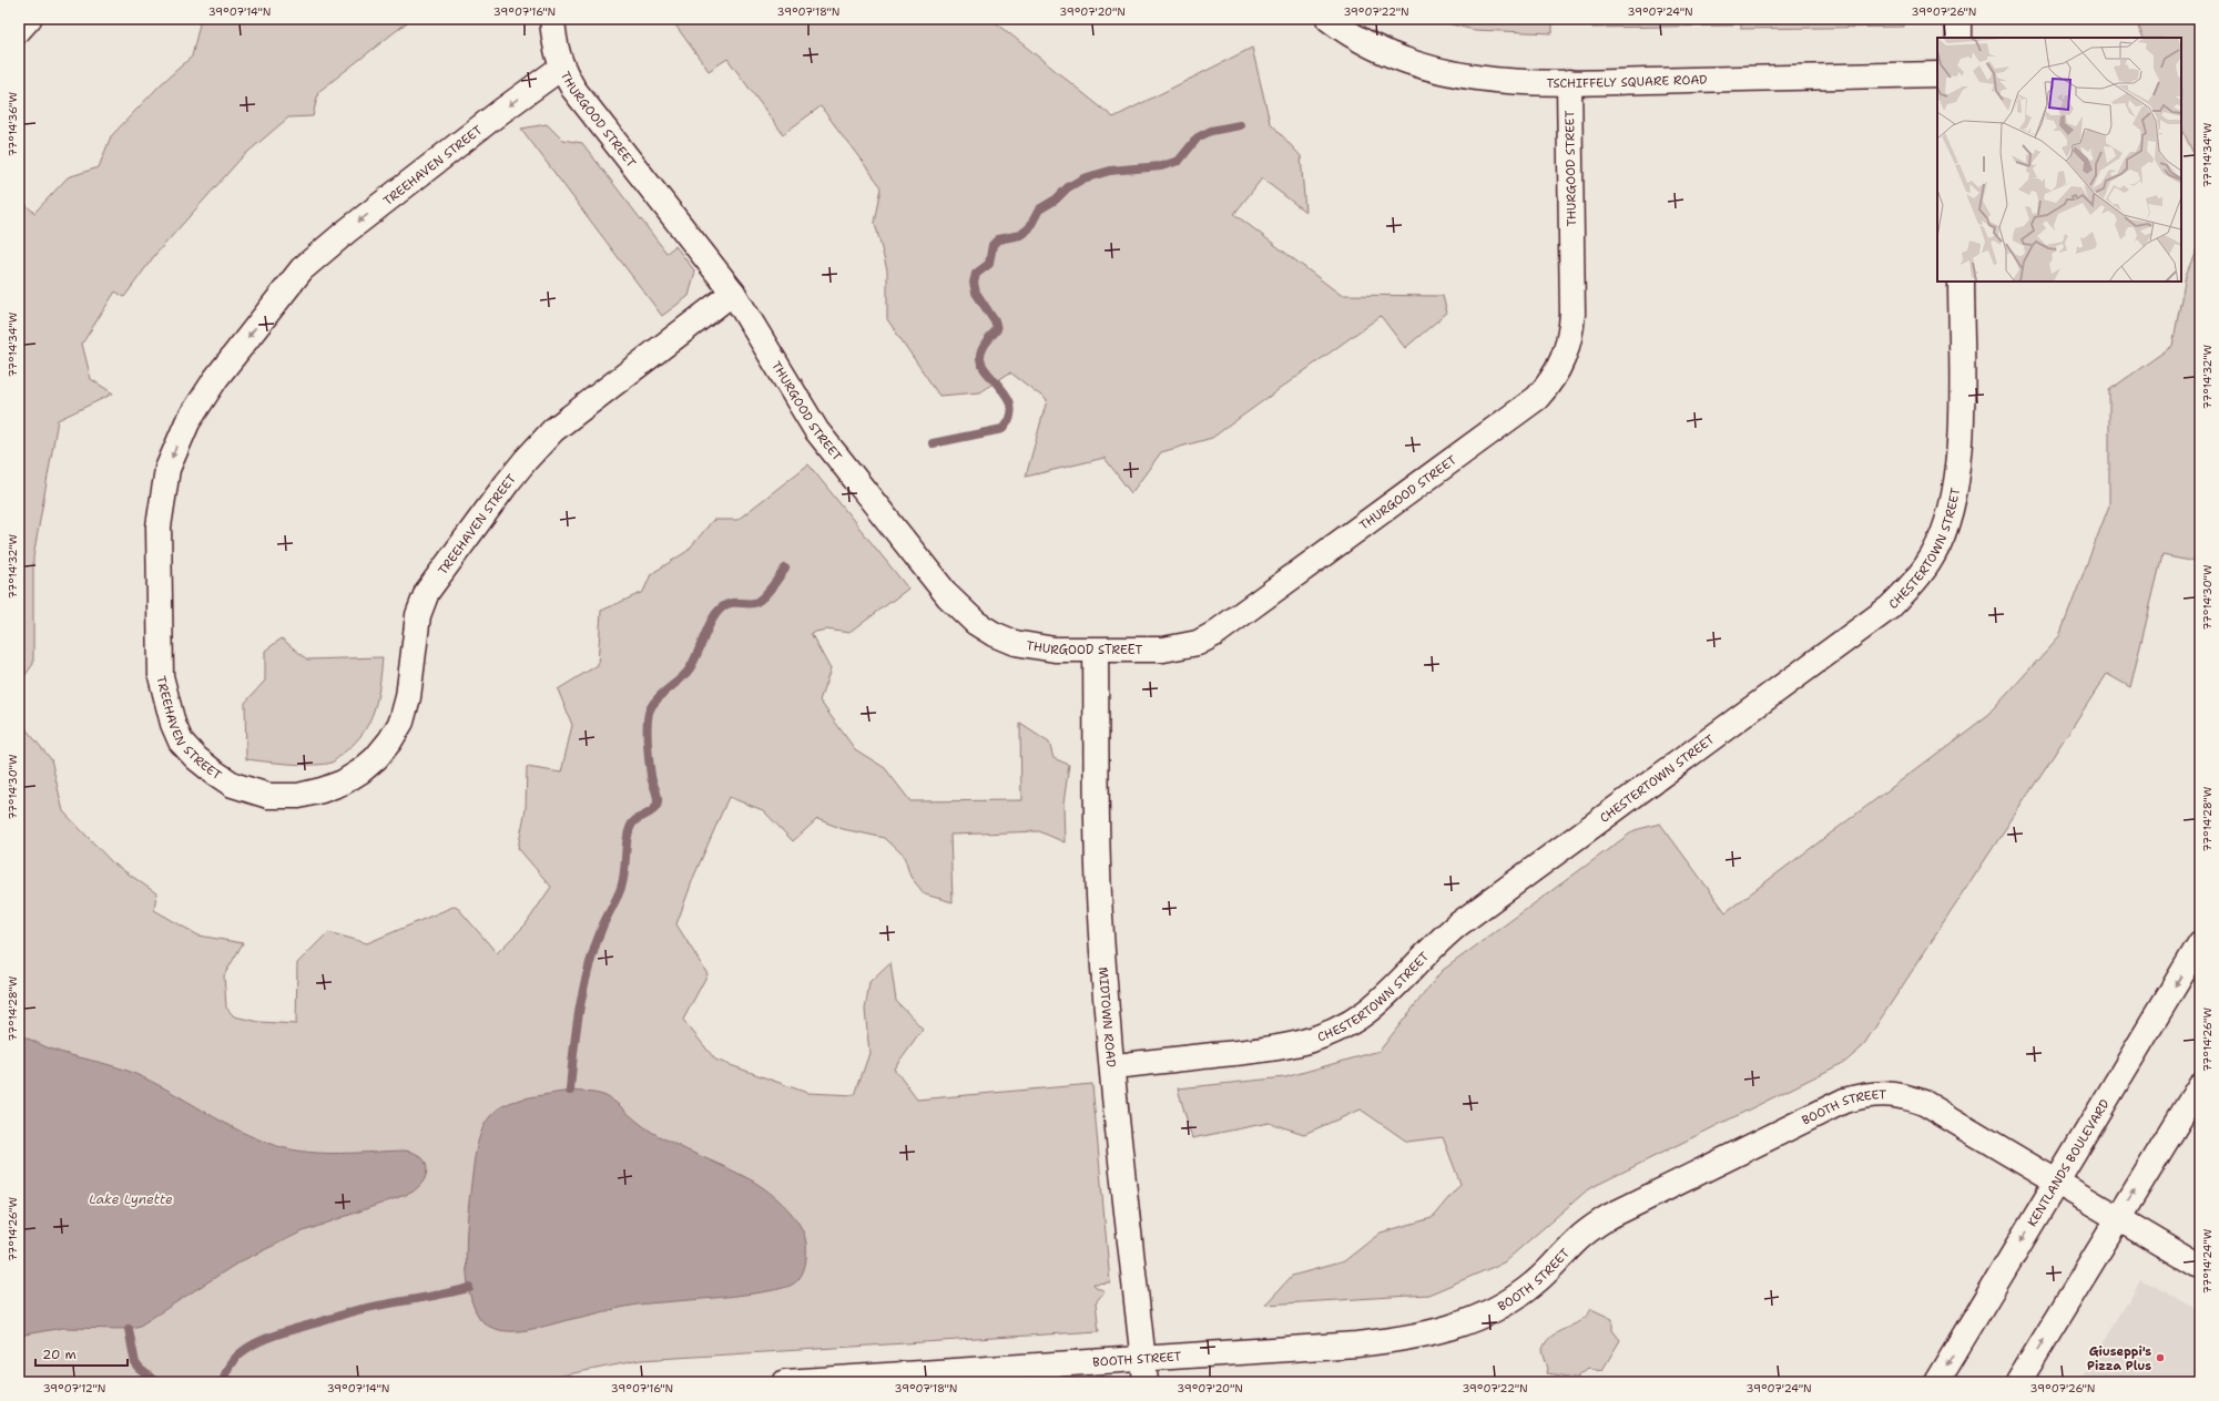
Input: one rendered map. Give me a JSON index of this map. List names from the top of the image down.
{
  "streets": {
    "street": [
      "TSCHIFFELY SQUARE ROAD",
      "THURGOOD STREET",
      "TREEHAVEN STREET",
      "CHESTERTOWN STREET",
      "MIDTOWN ROAD",
      "BOOTH STREET",
      "KENTLANDS BOULEVARD"
    ]
  },
  "crossings": [
    ["TSCHIFFELY SQUARE ROAD", "THURGOOD STREET"],
    ["THURGOOD STREET", "TREEHAVEN STREET"],
    ["THURGOOD STREET", "MIDTOWN ROAD"],
    ["CHESTERTOWN STREET", "MIDTOWN ROAD"],
    ["MIDTOWN ROAD", "BOOTH STREET"],
    ["BOOTH STREET", "KENTLANDS BOULEVARD"]
  ],
  "water": ["Lake Lynette"],
  "places": ["Giuseppi's Pizza Plus"],
  "scale_bar": "20 m",
  "coordinates": [
    "39°07'14\"N",
    "39°07'16\"N",
    "39°07'18\"N",
    "39°07'20\"N",
    "39°07'22\"N",
    "39°07'24\"N",
    "39°07'26\"N",
    "77°14'36\"W",
    "77°14'34\"W",
    "77°14'32\"W",
    "77°14'30\"W",
    "77°14'28\"W",
    "77°14'26\"W",
    "77°14'24\"W",
    "39°07'12\"N"
  ]
}
